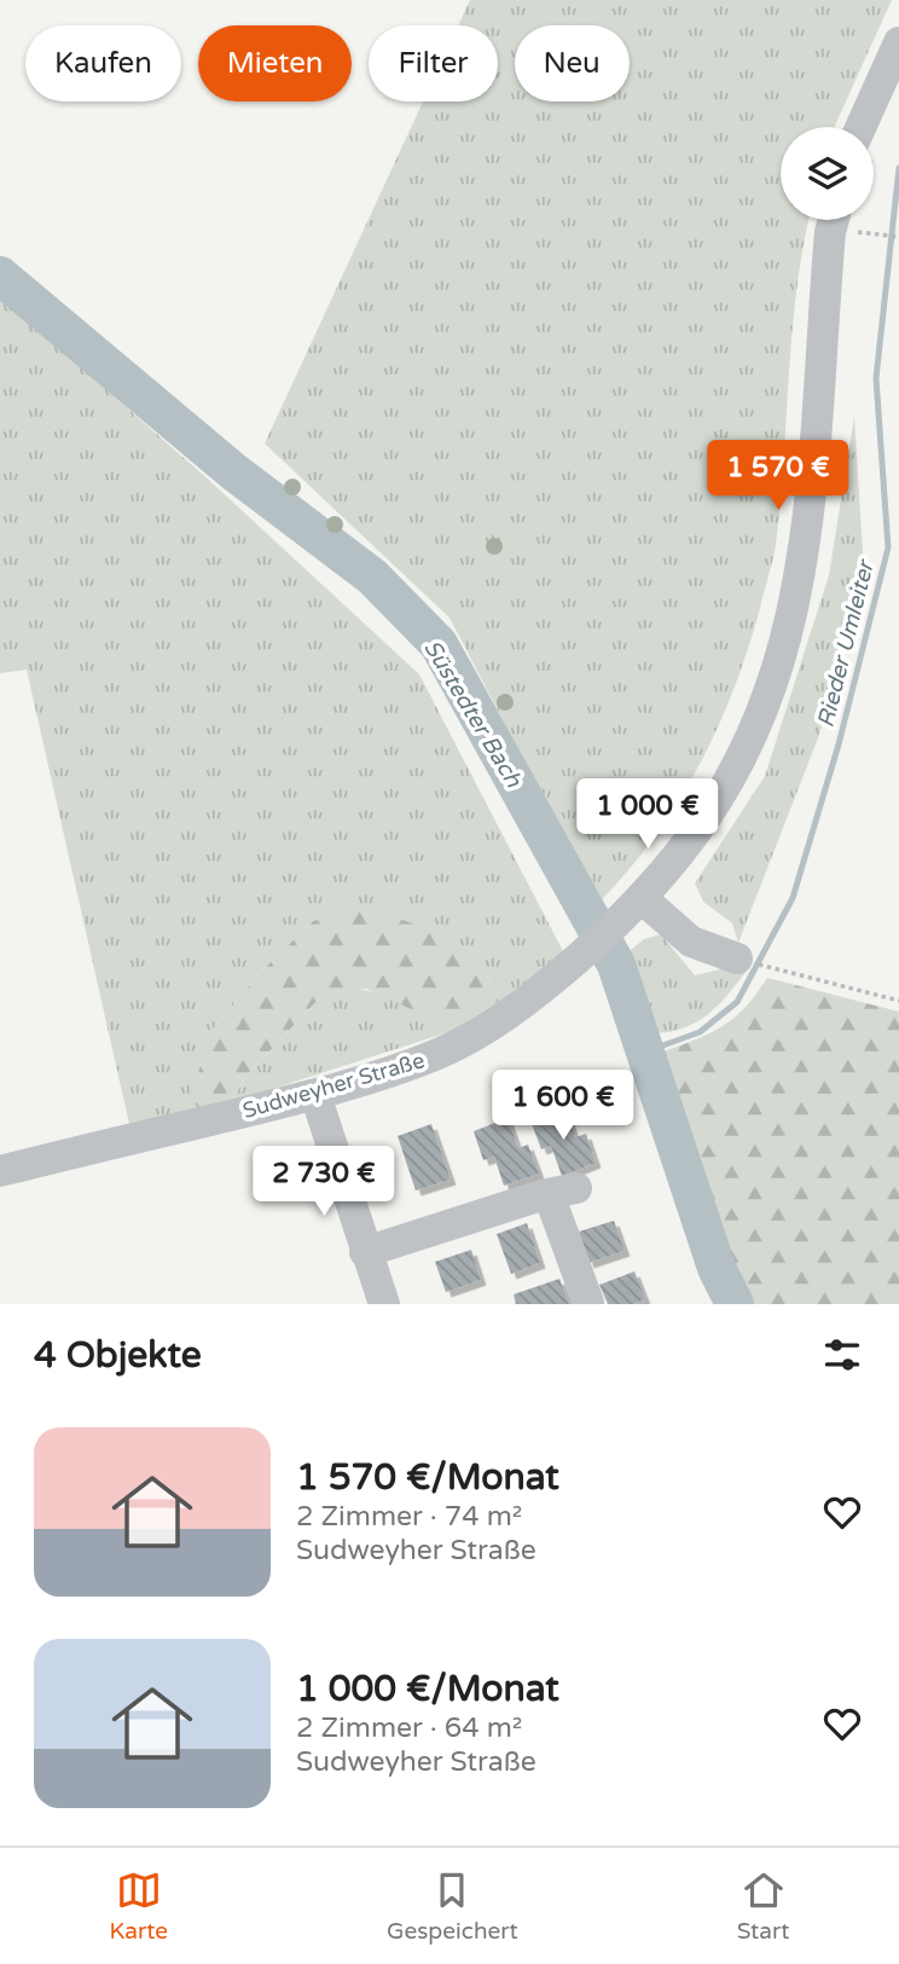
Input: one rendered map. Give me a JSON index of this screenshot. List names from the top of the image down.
{
  "streets": {
    "street": ["Sudweyher Straße"]
  },
  "water": ["Rieder Umleiter", "Süstedter Bach"],
  "page": {
    "chip": [
      "Kaufen",
      "Mieten",
      "Filter",
      "Neu"
    ],
    "price": [
      "1 570 €",
      "1 000 €",
      "1 600 €",
      "2 730 €"
    ],
    "heading": "4 Objekte",
    "list": [
      {
        "name": "1 570 €/Monat",
        "note": "2 Zimmer · 74 m² · Sudweyher Straße"
      },
      {
        "name": "1 000 €/Monat",
        "note": "2 Zimmer · 64 m² · Sudweyher Straße"
      }
    ],
    "tabs": ["Karte", "Gespeichert", "Start"]
  }
}
